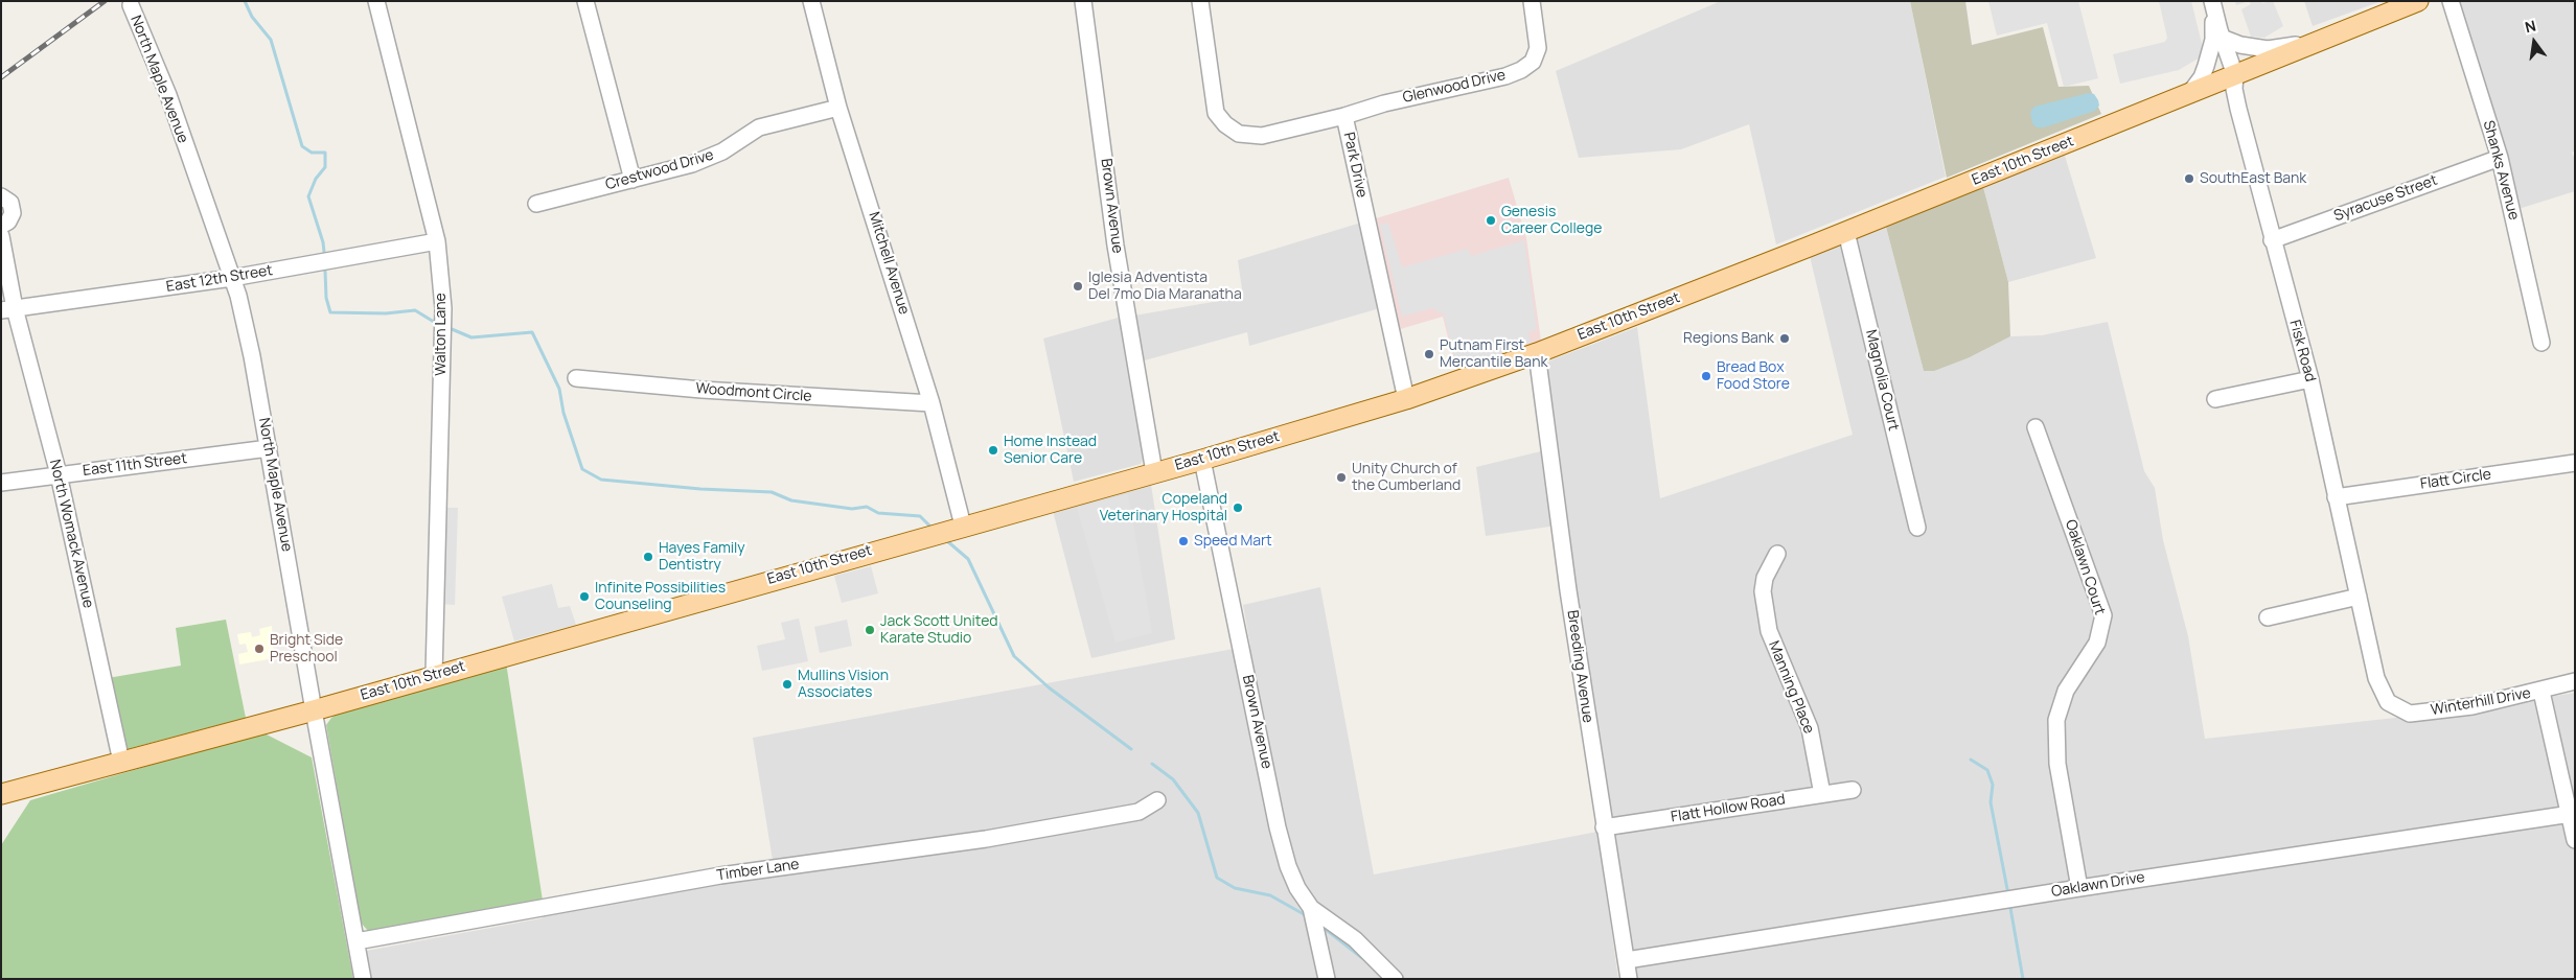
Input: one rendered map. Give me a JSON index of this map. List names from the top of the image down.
{
  "streets": {
    "main road": ["East 10th Street"],
    "street": [
      "North Maple Avenue",
      "Glenwood Drive",
      "Park Drive",
      "Crestwood Drive",
      "Shanks Avenue",
      "Syracuse Street",
      "Brown Avenue",
      "Mitchell Avenue",
      "East 12th Street",
      "Walton Lane",
      "Fisk Road",
      "Magnolia Court",
      "Woodmont Circle",
      "East 11th Street",
      "Flatt Circle",
      "North Womack Avenue",
      "Oaklawn Court",
      "Breeding Avenue",
      "Manning Place",
      "Winterhill Drive",
      "Flatt Hollow Road",
      "Timber Lane",
      "Oaklawn Drive"
    ]
  },
  "crossings": [
    ["North Maple Avenue", "East 10th Street"],
    ["North Maple Avenue", "East 12th Street"],
    ["North Maple Avenue", "East 11th Street"],
    ["North Maple Avenue", "Timber Lane"],
    ["Glenwood Drive", "Park Drive"],
    ["East 10th Street", "Park Drive"],
    ["East 10th Street", "Brown Avenue"],
    ["East 10th Street", "Mitchell Avenue"],
    ["East 10th Street", "Walton Lane"],
    ["East 10th Street", "Fisk Road"],
    ["East 10th Street", "Magnolia Court"],
    ["East 10th Street", "North Womack Avenue"],
    ["East 10th Street", "Breeding Avenue"],
    ["Crestwood Drive", "Mitchell Avenue"],
    ["Shanks Avenue", "Syracuse Street"],
    ["Syracuse Street", "Fisk Road"],
    ["Mitchell Avenue", "Woodmont Circle"],
    ["East 12th Street", "Walton Lane"],
    ["East 12th Street", "North Womack Avenue"],
    ["Fisk Road", "Flatt Circle"],
    ["Fisk Road", "Winterhill Drive"],
    ["East 11th Street", "North Womack Avenue"],
    ["Oaklawn Court", "Oaklawn Drive"],
    ["Breeding Avenue", "Flatt Hollow Road"],
    ["Breeding Avenue", "Oaklawn Drive"],
    ["Manning Place", "Flatt Hollow Road"]
  ],
  "places": [
    "SouthEast Bank",
    "Genesis Career College",
    "Iglesia Adventista Del 7mo Dia Maranatha",
    "Regions Bank",
    "Putnam First Mercantile Bank",
    "Bread Box Food Store",
    "Home Instead Senior Care",
    "Unity Church of the Cumberland",
    "Copeland Veterinary Hospital",
    "Speed Mart",
    "Hayes Family Dentistry",
    "Infinite Possibilities Counseling",
    "Jack Scott United Karate Studio",
    "Bright Side Preschool",
    "Mullins Vision Associates"
  ],
  "north": "top"
}
